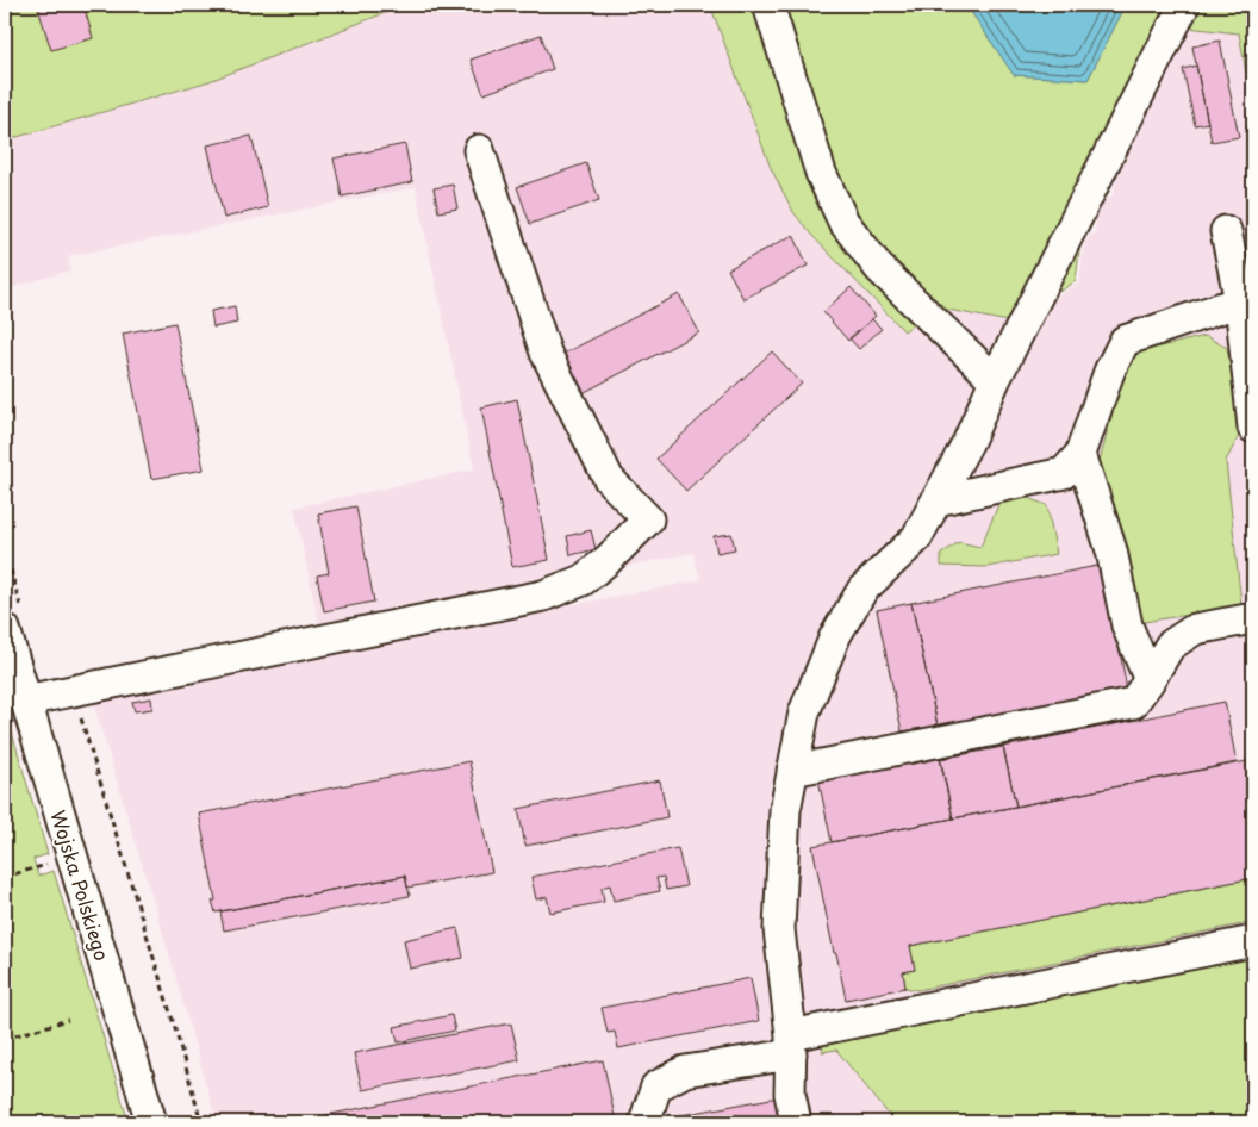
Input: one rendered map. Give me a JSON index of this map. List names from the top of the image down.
{
  "streets": {
    "street": ["Wojska Polskiego"]
  }
}
